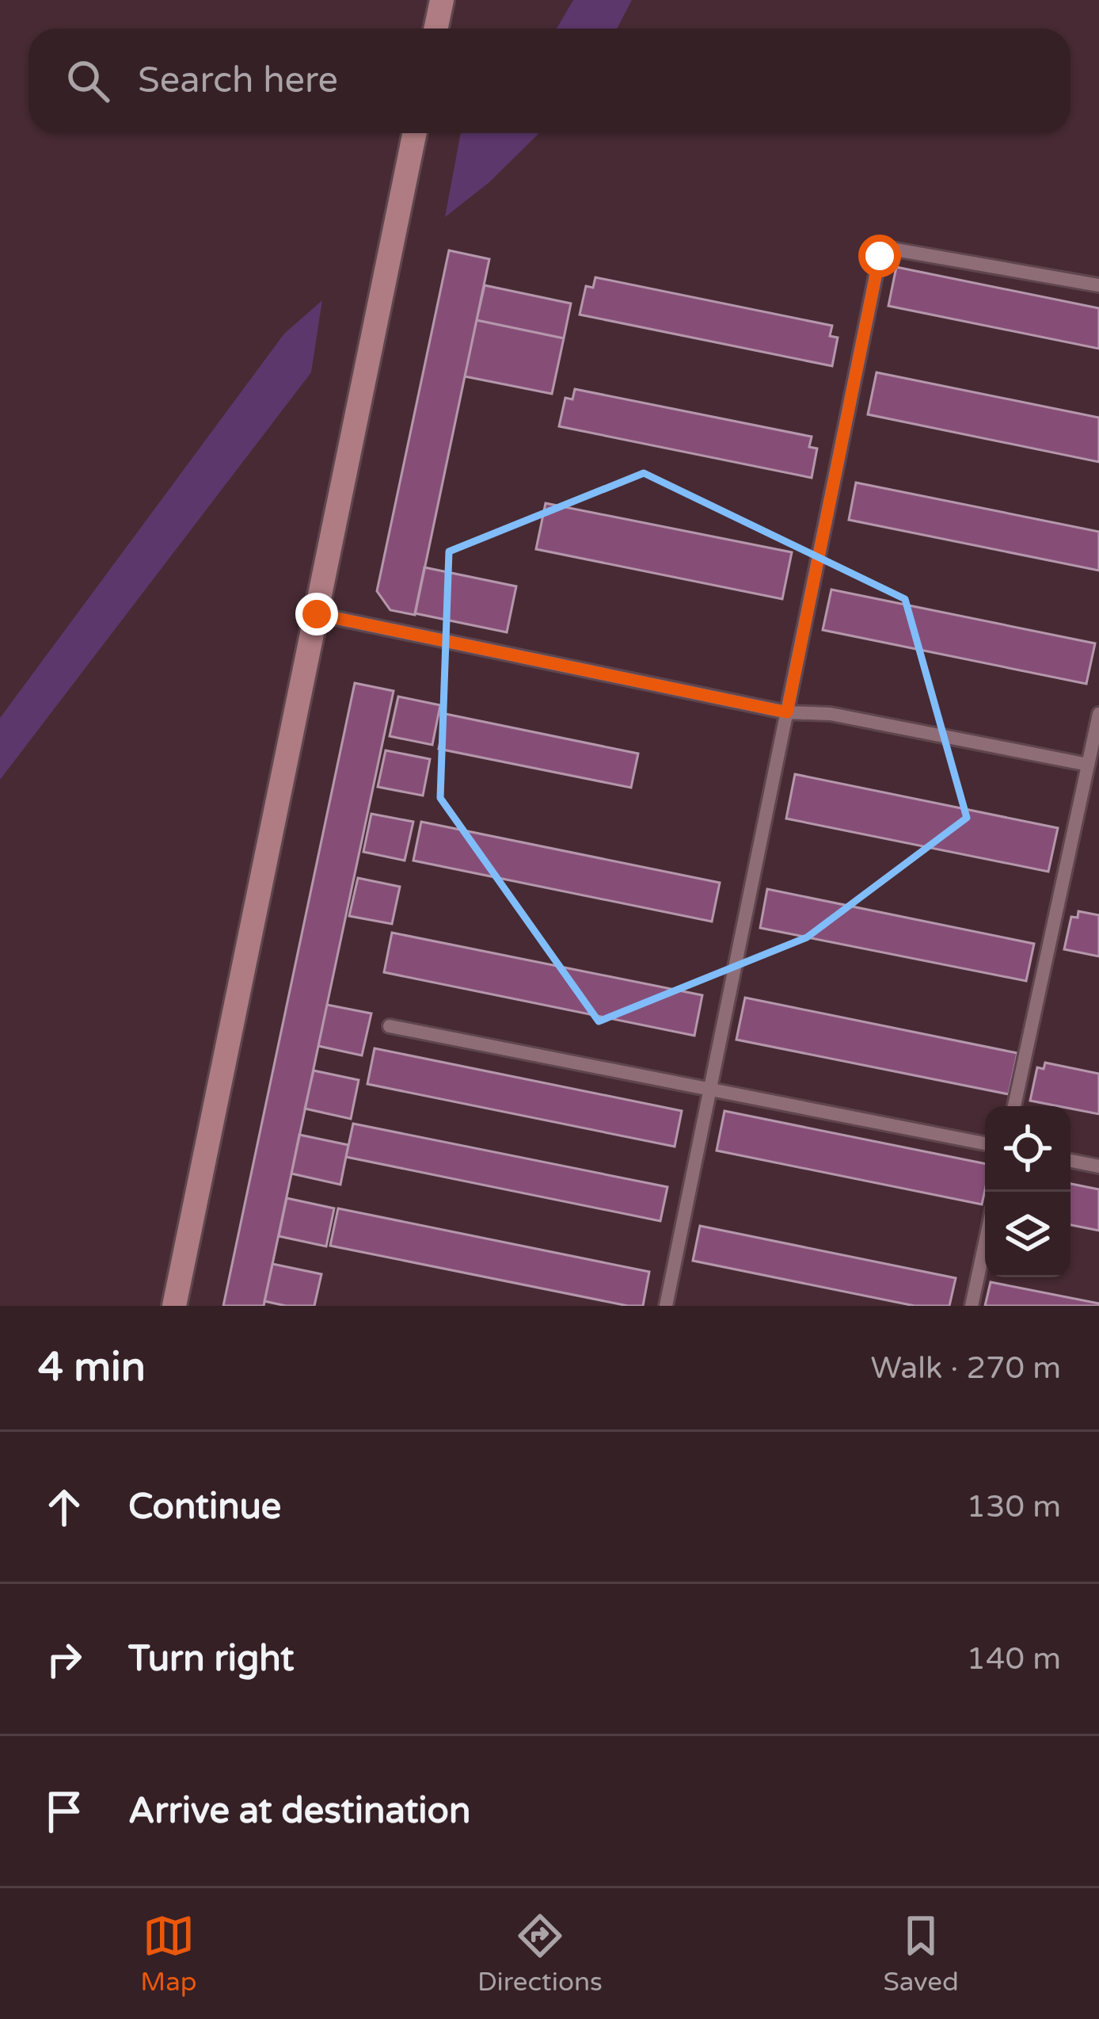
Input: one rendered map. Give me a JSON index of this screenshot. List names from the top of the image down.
{
  "page": {
    "search": "Search here",
    "heading": ["4 min", "Walk · 270 m"],
    "list": [
      ["Continue", "130 m"],
      ["Turn right", "140 m"],
      "Arrive at destination"
    ],
    "nav": ["Map", "Directions", "Saved"]
  }
}
